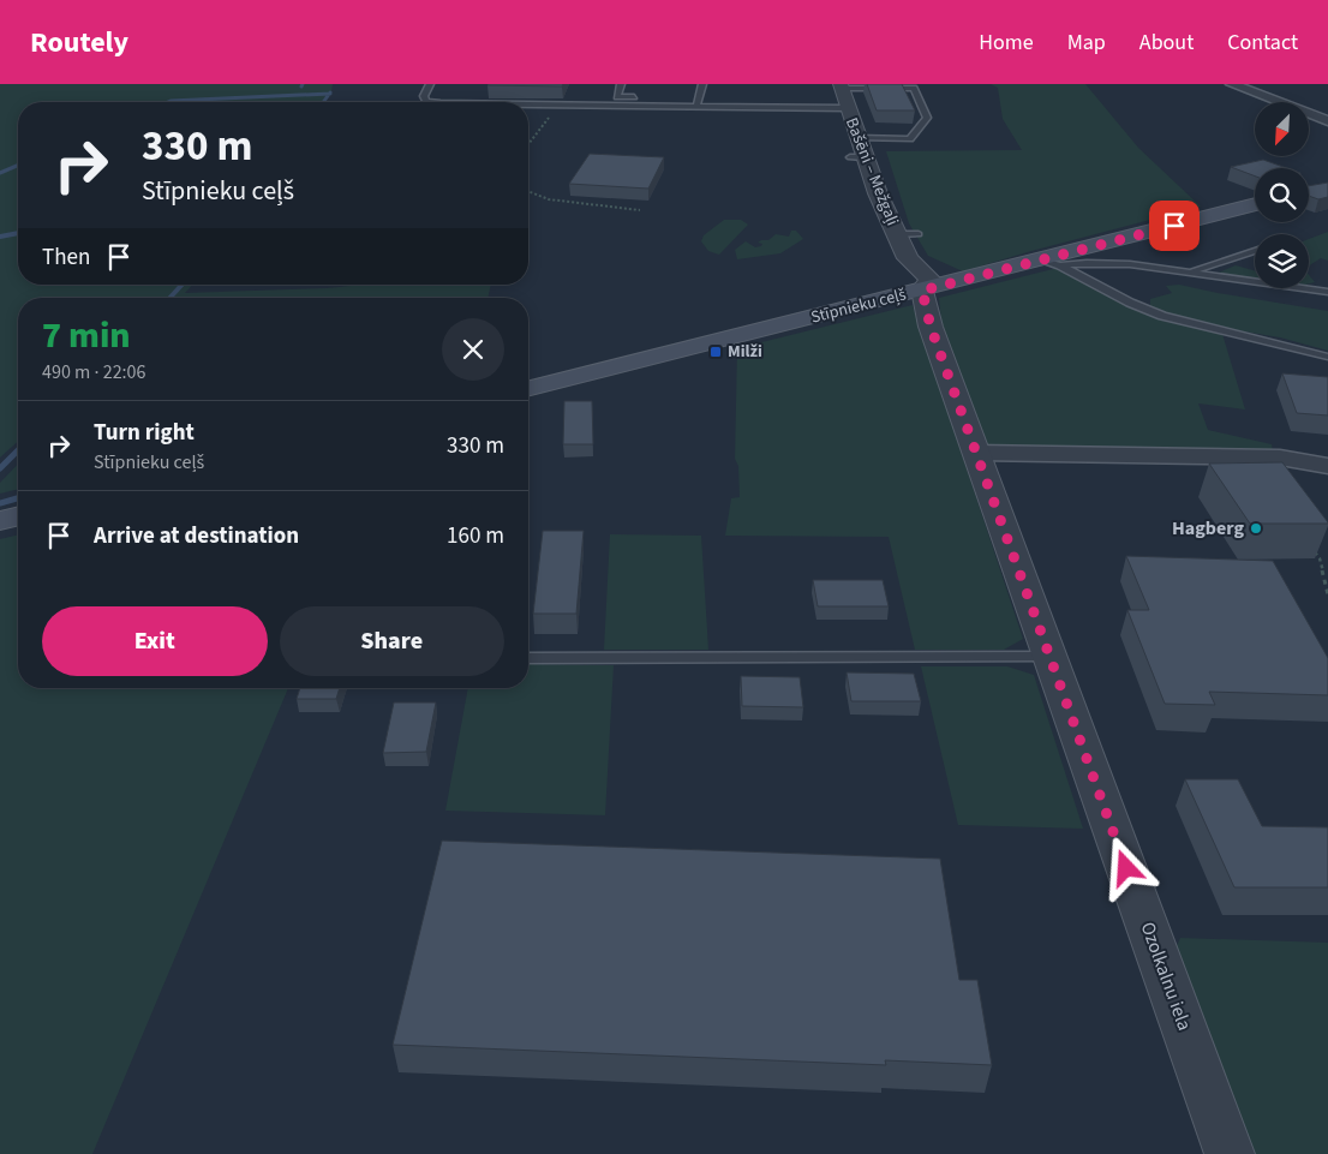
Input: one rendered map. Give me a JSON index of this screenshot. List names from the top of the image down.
{
  "streets": {
    "main road": ["Stīpnieku ceļš"],
    "street": ["Bašēni – Mežgaļi", "Ozolkalnu iela"]
  },
  "crossings": [
    ["Bašēni – Mežgaļi", "Stīpnieku ceļš"],
    ["Bašēni – Mežgaļi", "Ozolkalnu iela"],
    ["Stīpnieku ceļš", "Ozolkalnu iela"]
  ],
  "places": {
    "transit": ["Milži"],
    "other": ["Hagberg"]
  },
  "north": "bottom left",
  "page": {
    "header": "Routely",
    "nav": [
      "Home",
      "Map",
      "About",
      "Contact"
    ],
    "turn": ["330 m", "Stīpnieku ceļš"],
    "then": "Then",
    "heading": ["7 min", "490 m · 22:06"],
    "list": [
      {
        "name": "Turn right",
        "note": "Stīpnieku ceļš",
        "value": "330 m"
      },
      {
        "name": "Arrive at destination",
        "value": "160 m"
      }
    ],
    "buttons": ["Exit", "Share"]
  }
}
